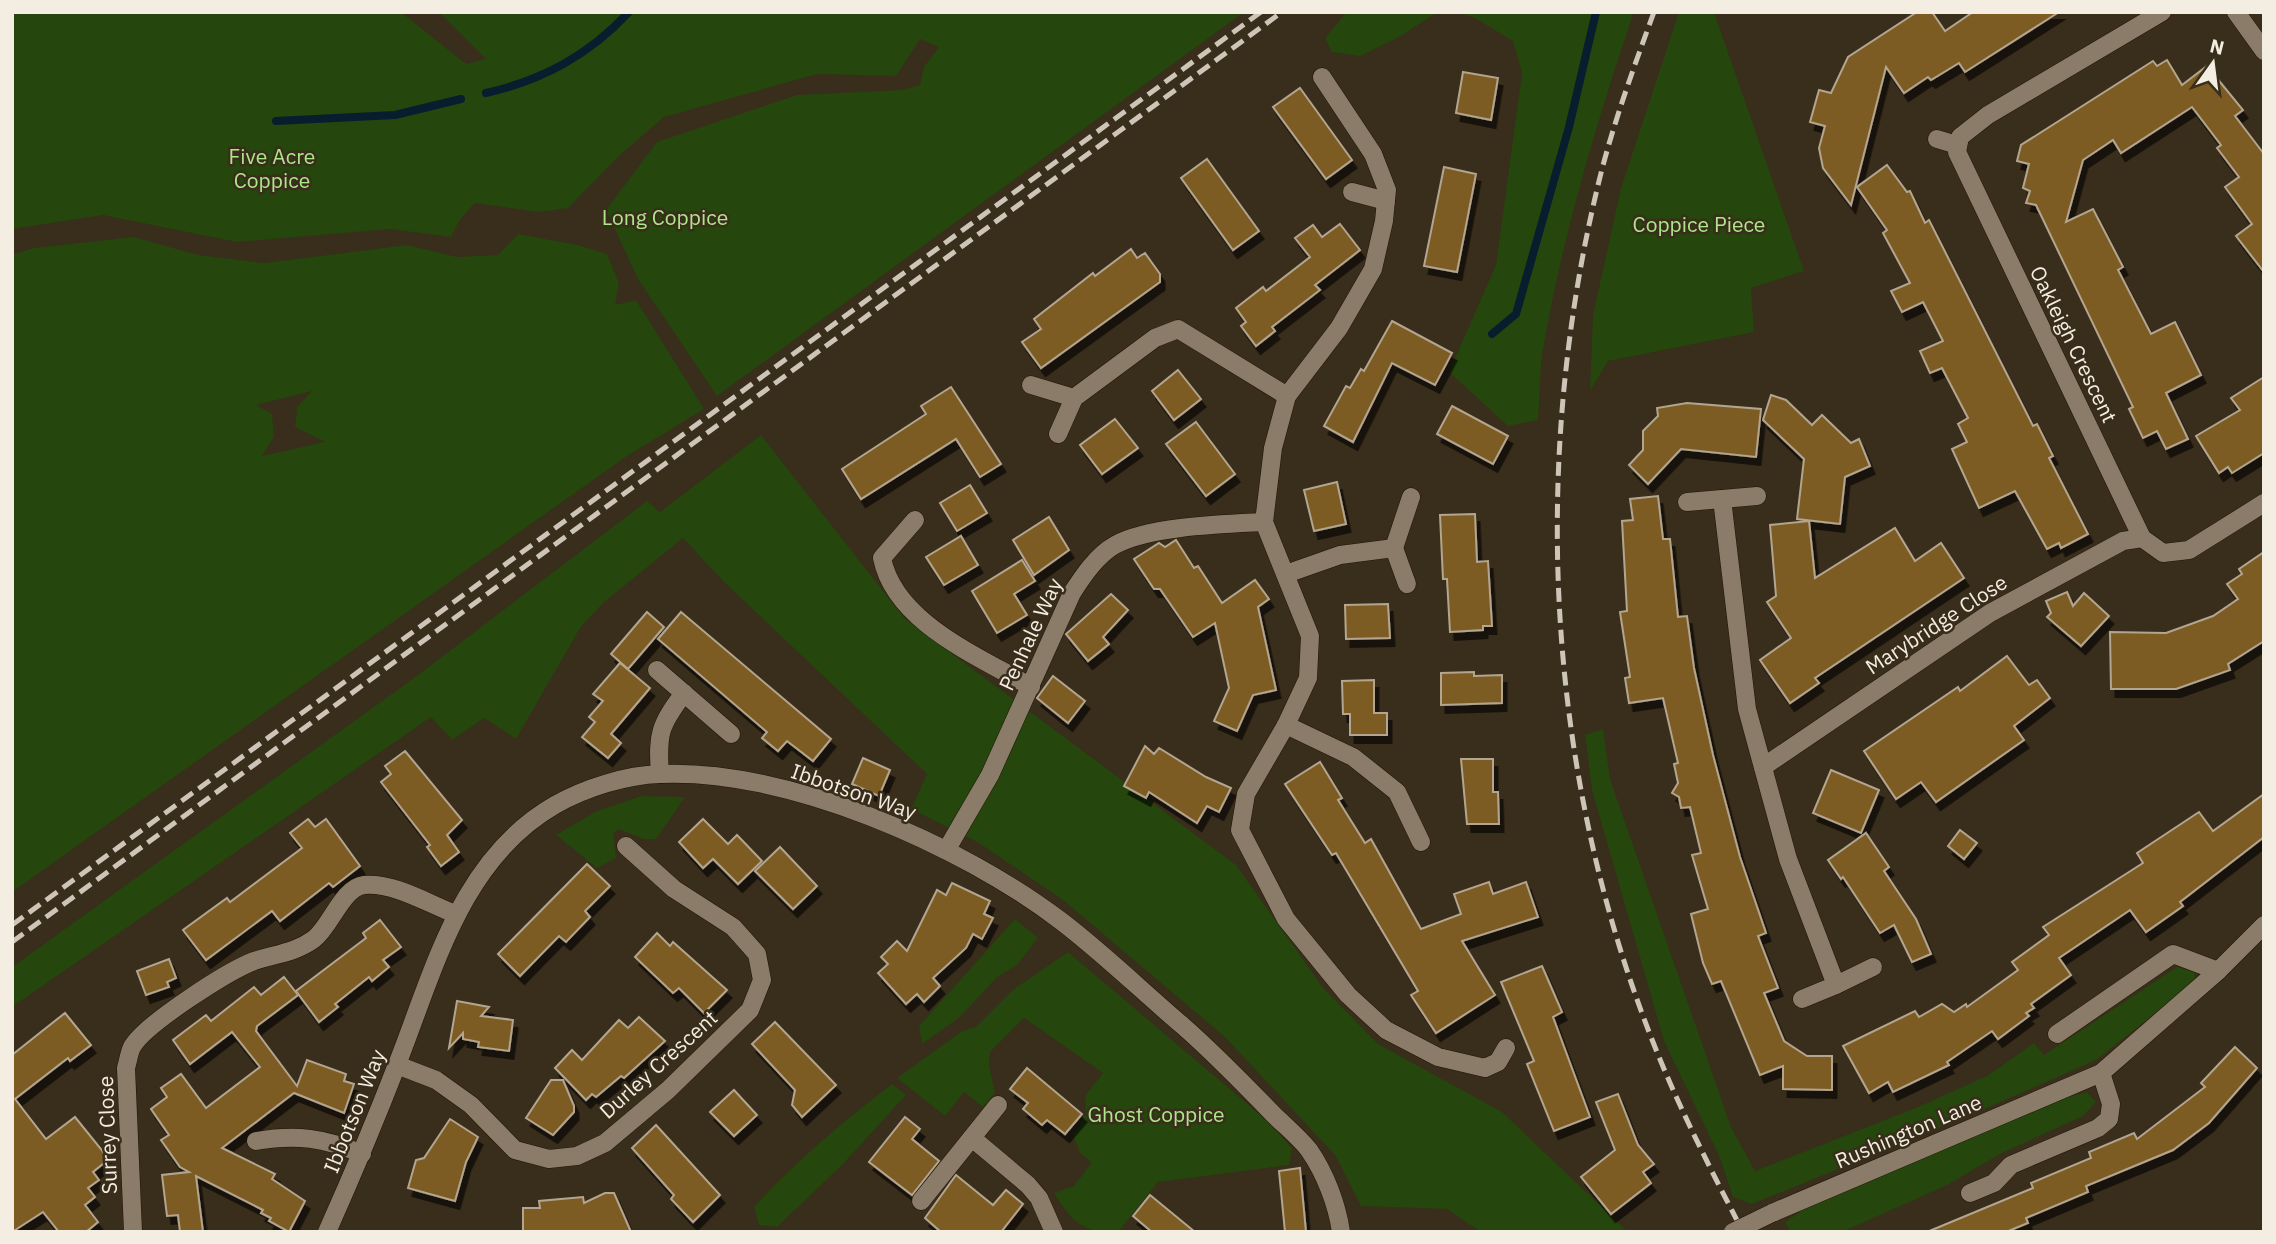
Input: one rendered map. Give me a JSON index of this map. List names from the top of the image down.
{
  "streets": {
    "street": [
      "Oakleigh Crescent",
      "Marybridge Close",
      "Penhale Way",
      "Ibbotson Way",
      "Durley Crescent",
      "Rushington Lane",
      "Surrey Close"
    ]
  },
  "crossings": [
    ["Oakleigh Crescent", "Marybridge Close"],
    ["Penhale Way", "Ibbotson Way"],
    ["Ibbotson Way", "Durley Crescent"],
    ["Ibbotson Way", "Surrey Close"]
  ],
  "parks": [
    "Five Acre Coppice",
    "Long Coppice",
    "Coppice Piece",
    "Ghost Coppice"
  ],
  "north": "top"
}
